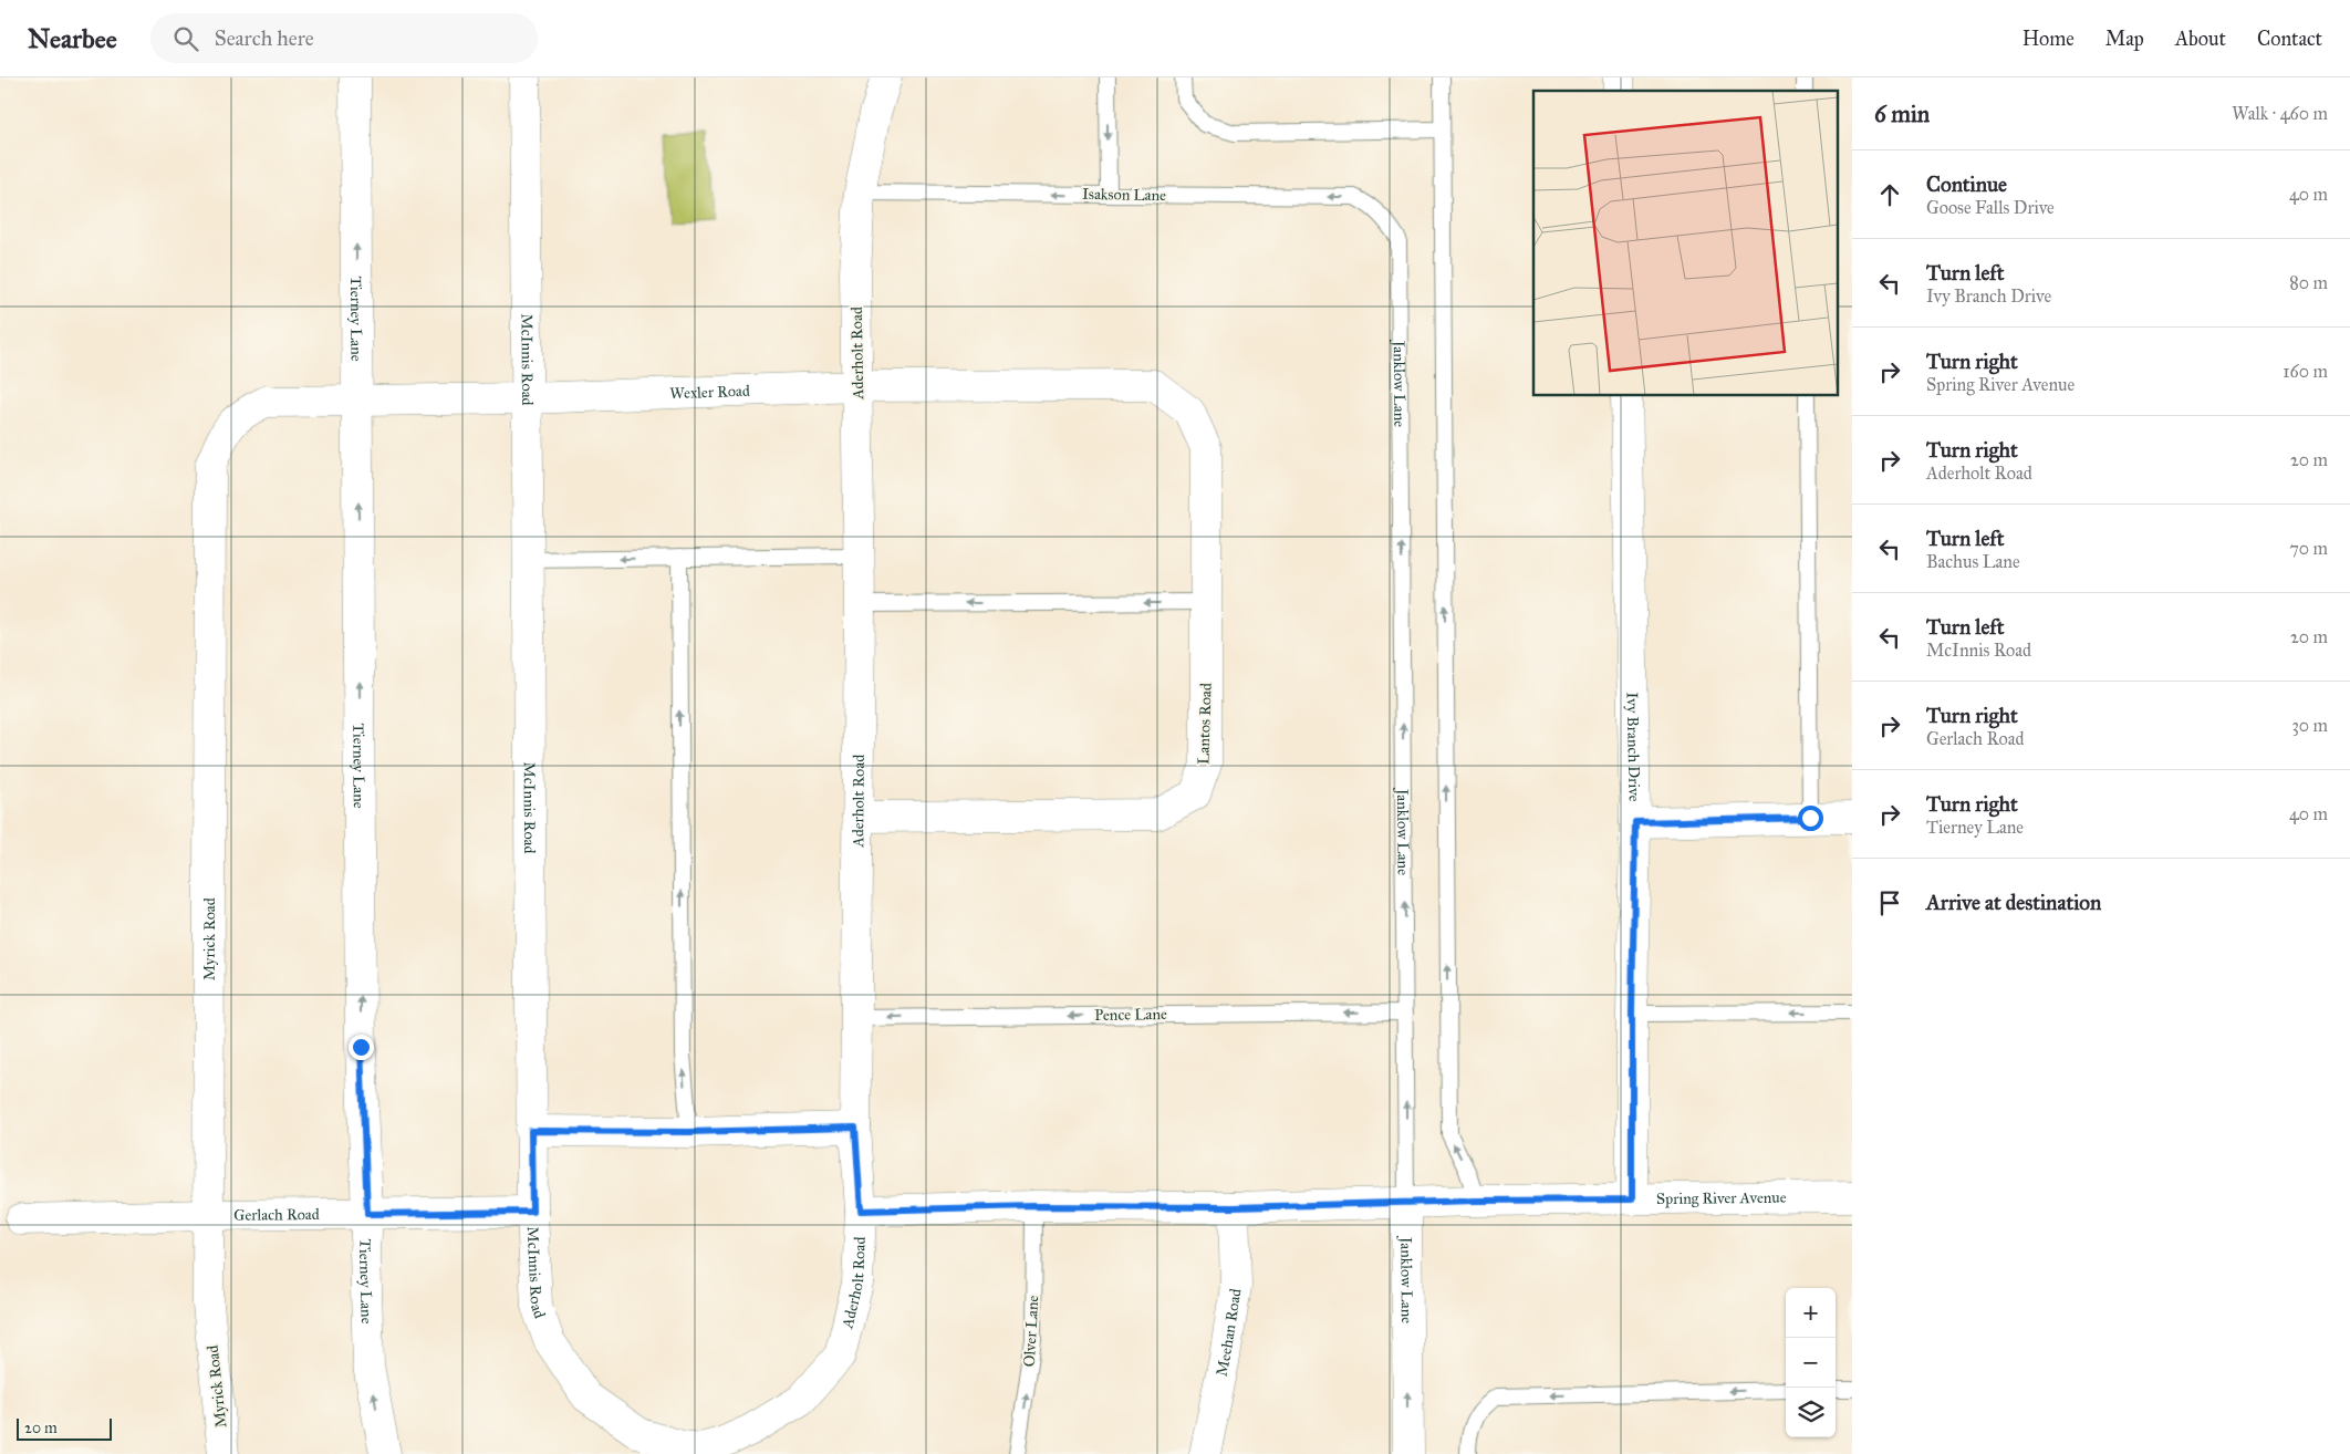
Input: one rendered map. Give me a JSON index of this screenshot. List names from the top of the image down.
{
  "streets": {
    "street": [
      "Tierney Lane",
      "Aderholt Road",
      "McInnis Road",
      "Janklow Lane",
      "Wexler Road",
      "Lantos Road",
      "Ivy Branch Drive",
      "Myrick Road",
      "Spring River Avenue",
      "Gerlach Road",
      "Meehan Road"
    ],
    "lane": ["Isakson Lane", "Pence Lane", "Olver Lane"]
  },
  "crossings": [
    ["Isakson Lane", "Aderholt Road"],
    ["Isakson Lane", "Janklow Lane"],
    ["Tierney Lane", "Wexler Road"],
    ["Tierney Lane", "Gerlach Road"],
    ["Aderholt Road", "McInnis Road"],
    ["Aderholt Road", "Wexler Road"],
    ["Aderholt Road", "Lantos Road"],
    ["Aderholt Road", "Pence Lane"],
    ["Aderholt Road", "Spring River Avenue"],
    ["McInnis Road", "Wexler Road"],
    ["McInnis Road", "Gerlach Road"],
    ["Janklow Lane", "Pence Lane"],
    ["Janklow Lane", "Spring River Avenue"],
    ["Wexler Road", "Lantos Road"],
    ["Wexler Road", "Myrick Road"],
    ["Ivy Branch Drive", "Spring River Avenue"],
    ["Myrick Road", "Gerlach Road"],
    ["Spring River Avenue", "Olver Lane"],
    ["Spring River Avenue", "Meehan Road"]
  ],
  "one_way": [
    "Isakson Lane",
    "Tierney Lane",
    "Pence Lane",
    "Olver Lane"
  ],
  "scale_bar": "20 m",
  "page": {
    "header": "Nearbee",
    "search": "Search here",
    "nav": [
      "Home",
      "Map",
      "About",
      "Contact"
    ],
    "heading": ["6 min", "Walk · 460 m"],
    "list": [
      ["Continue", "Goose Falls Drive", "40 m"],
      ["Turn left", "Ivy Branch Drive", "80 m"],
      ["Turn right", "Spring River Avenue", "160 m"],
      ["Turn right", "Aderholt Road", "20 m"],
      ["Turn left", "Bachus Lane", "70 m"],
      ["Turn left", "McInnis Road", "20 m"],
      ["Turn right", "Gerlach Road", "30 m"],
      ["Turn right", "Tierney Lane", "40 m"],
      "Arrive at destination"
    ],
    "map_buttons": ["+", "−"],
    "scale": "20 m"
  }
}
